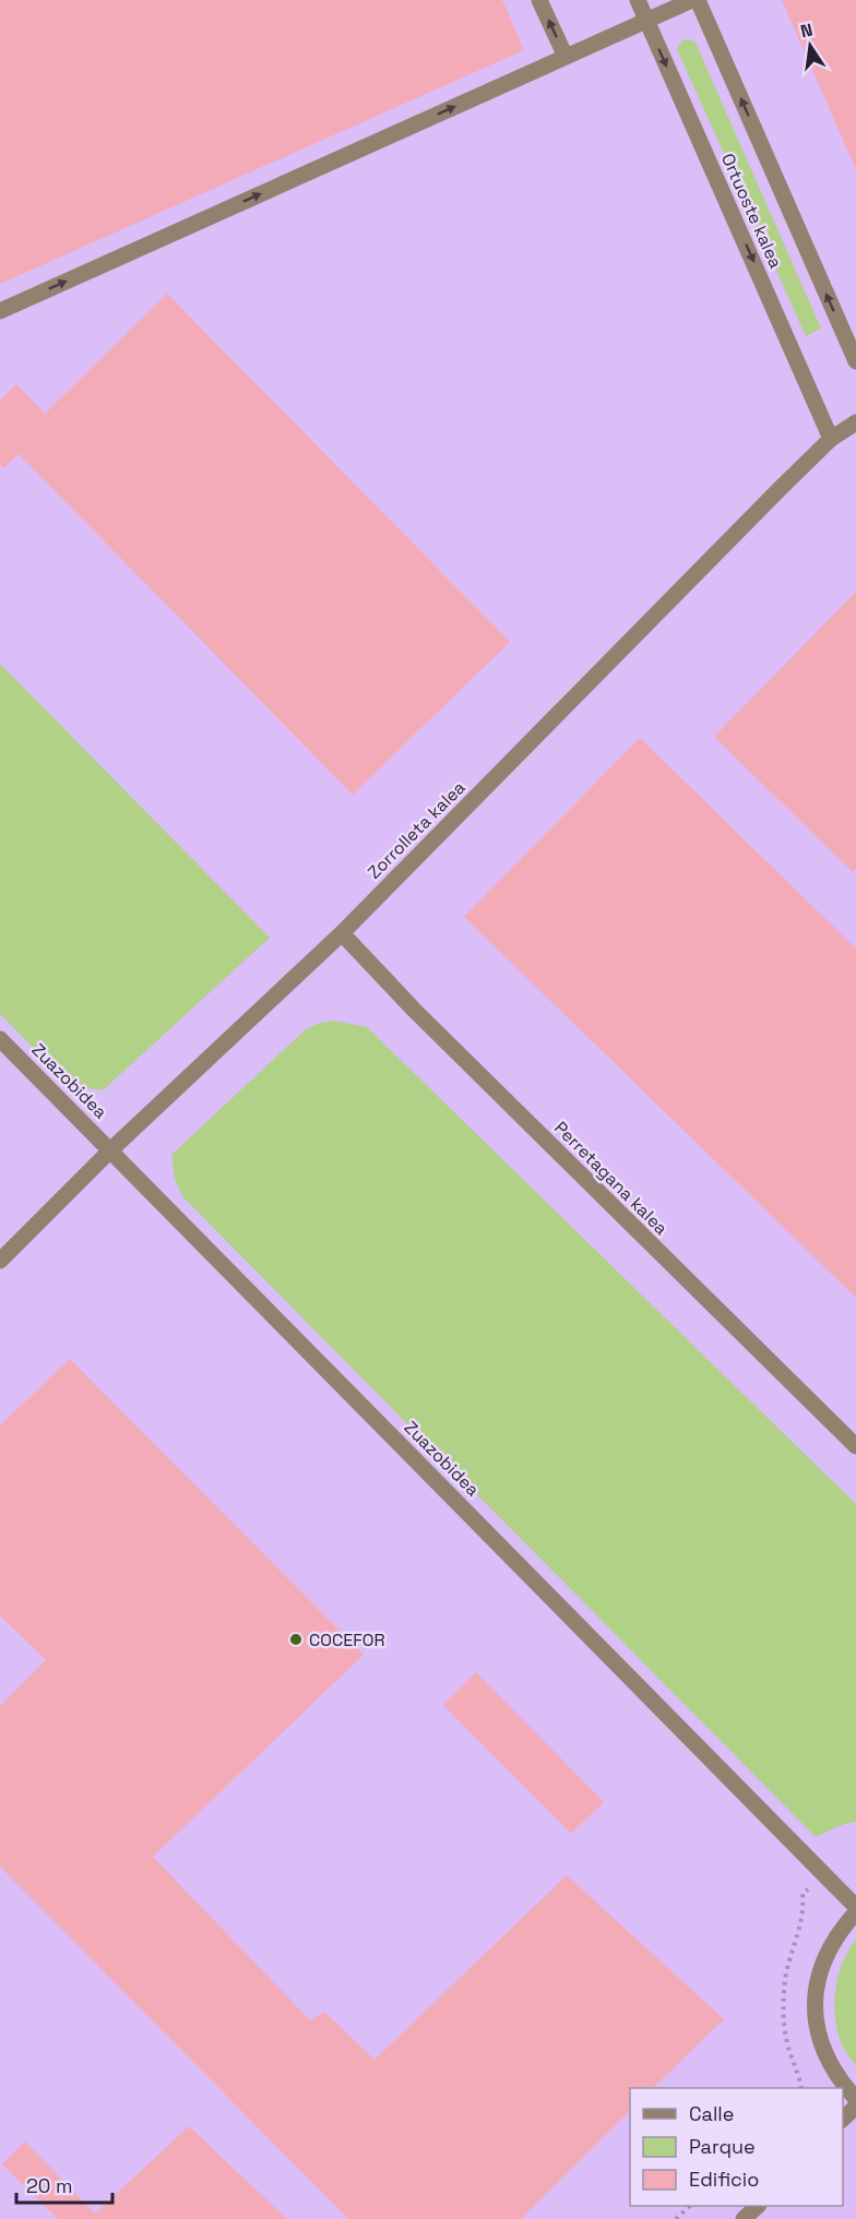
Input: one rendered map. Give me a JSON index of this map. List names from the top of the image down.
{
  "streets": {
    "street": [
      "Ortuoste kalea",
      "Zorrolleta kalea",
      "Zuazobidea",
      "Perretagana kalea"
    ]
  },
  "crossings": [
    ["Ortuoste kalea", "Zorrolleta kalea"],
    ["Zorrolleta kalea", "Zuazobidea"],
    ["Zorrolleta kalea", "Perretagana kalea"]
  ],
  "places": ["COCEFOR"],
  "legend": ["Calle", "Parque", "Edificio"],
  "scale_bar": "20 m",
  "north": "top"
}
